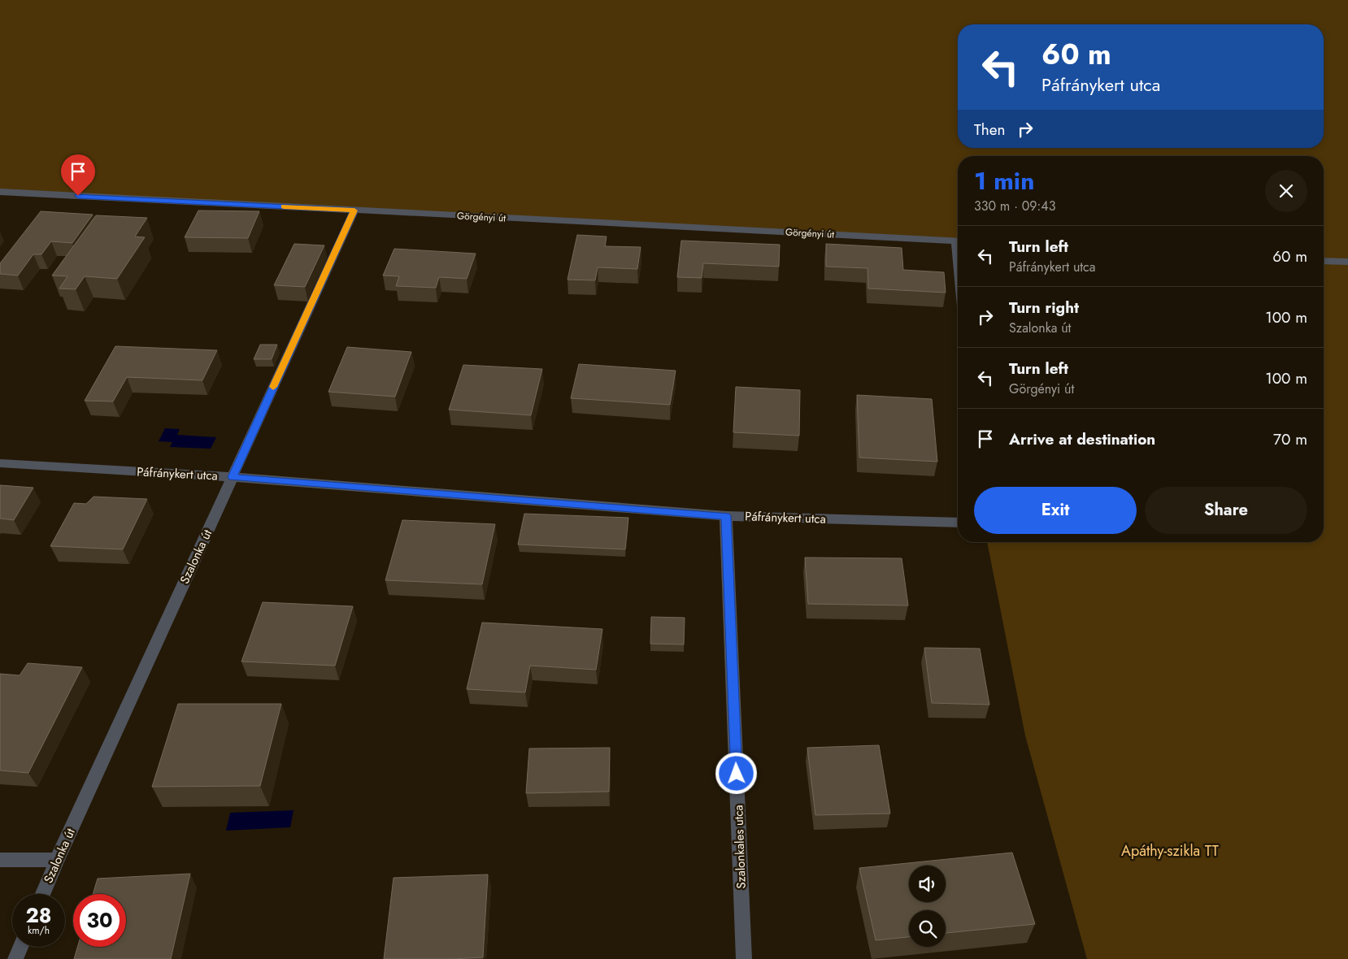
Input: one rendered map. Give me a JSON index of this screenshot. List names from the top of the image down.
{
  "streets": {
    "street": [
      "Görgényi út",
      "Páfránykert utca",
      "Szalonka út",
      "Szalonkales utca"
    ]
  },
  "crossings": [
    ["Görgényi út", "Szalonka út"],
    ["Páfránykert utca", "Szalonka út"],
    ["Páfránykert utca", "Szalonkales utca"]
  ],
  "parks": ["Apáthy-szikla TT"],
  "page": {
    "turn": ["60 m", "Páfránykert utca"],
    "then": "Then",
    "heading": ["1 min", "330 m · 09:43"],
    "list": [
      {
        "name": "Turn left",
        "note": "Páfránykert utca",
        "value": "60 m"
      },
      {
        "name": "Turn right",
        "note": "Szalonka út",
        "value": "100 m"
      },
      {
        "name": "Turn left",
        "note": "Görgényi út",
        "value": "100 m"
      },
      {
        "name": "Arrive at destination",
        "value": "70 m"
      }
    ],
    "buttons": ["Exit", "Share"],
    "speed": "28 km/h",
    "limit": "30"
  }
}
